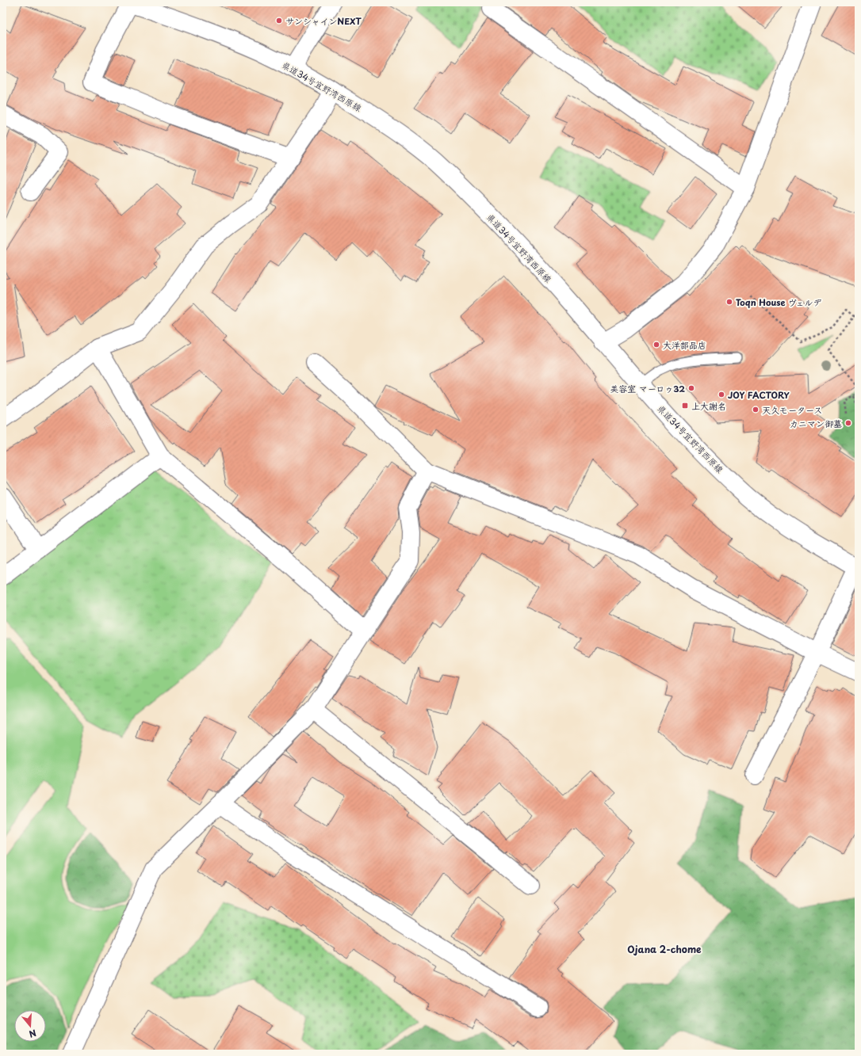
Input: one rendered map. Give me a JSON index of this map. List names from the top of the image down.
{
  "streets": {
    "street": ["県道34号宜野湾西原線"]
  },
  "districts": ["Ojana 2-chome"],
  "places": {
    "other": [
      "サンシャインNEXT",
      "Toqn House ヴェルデ",
      "大洋部品店",
      "美容室 マーロゥ32",
      "JOY FACTORY",
      "天久モータース",
      "カニマン御墓"
    ],
    "transit": ["上大謝名"]
  },
  "north": "bottom"
}
